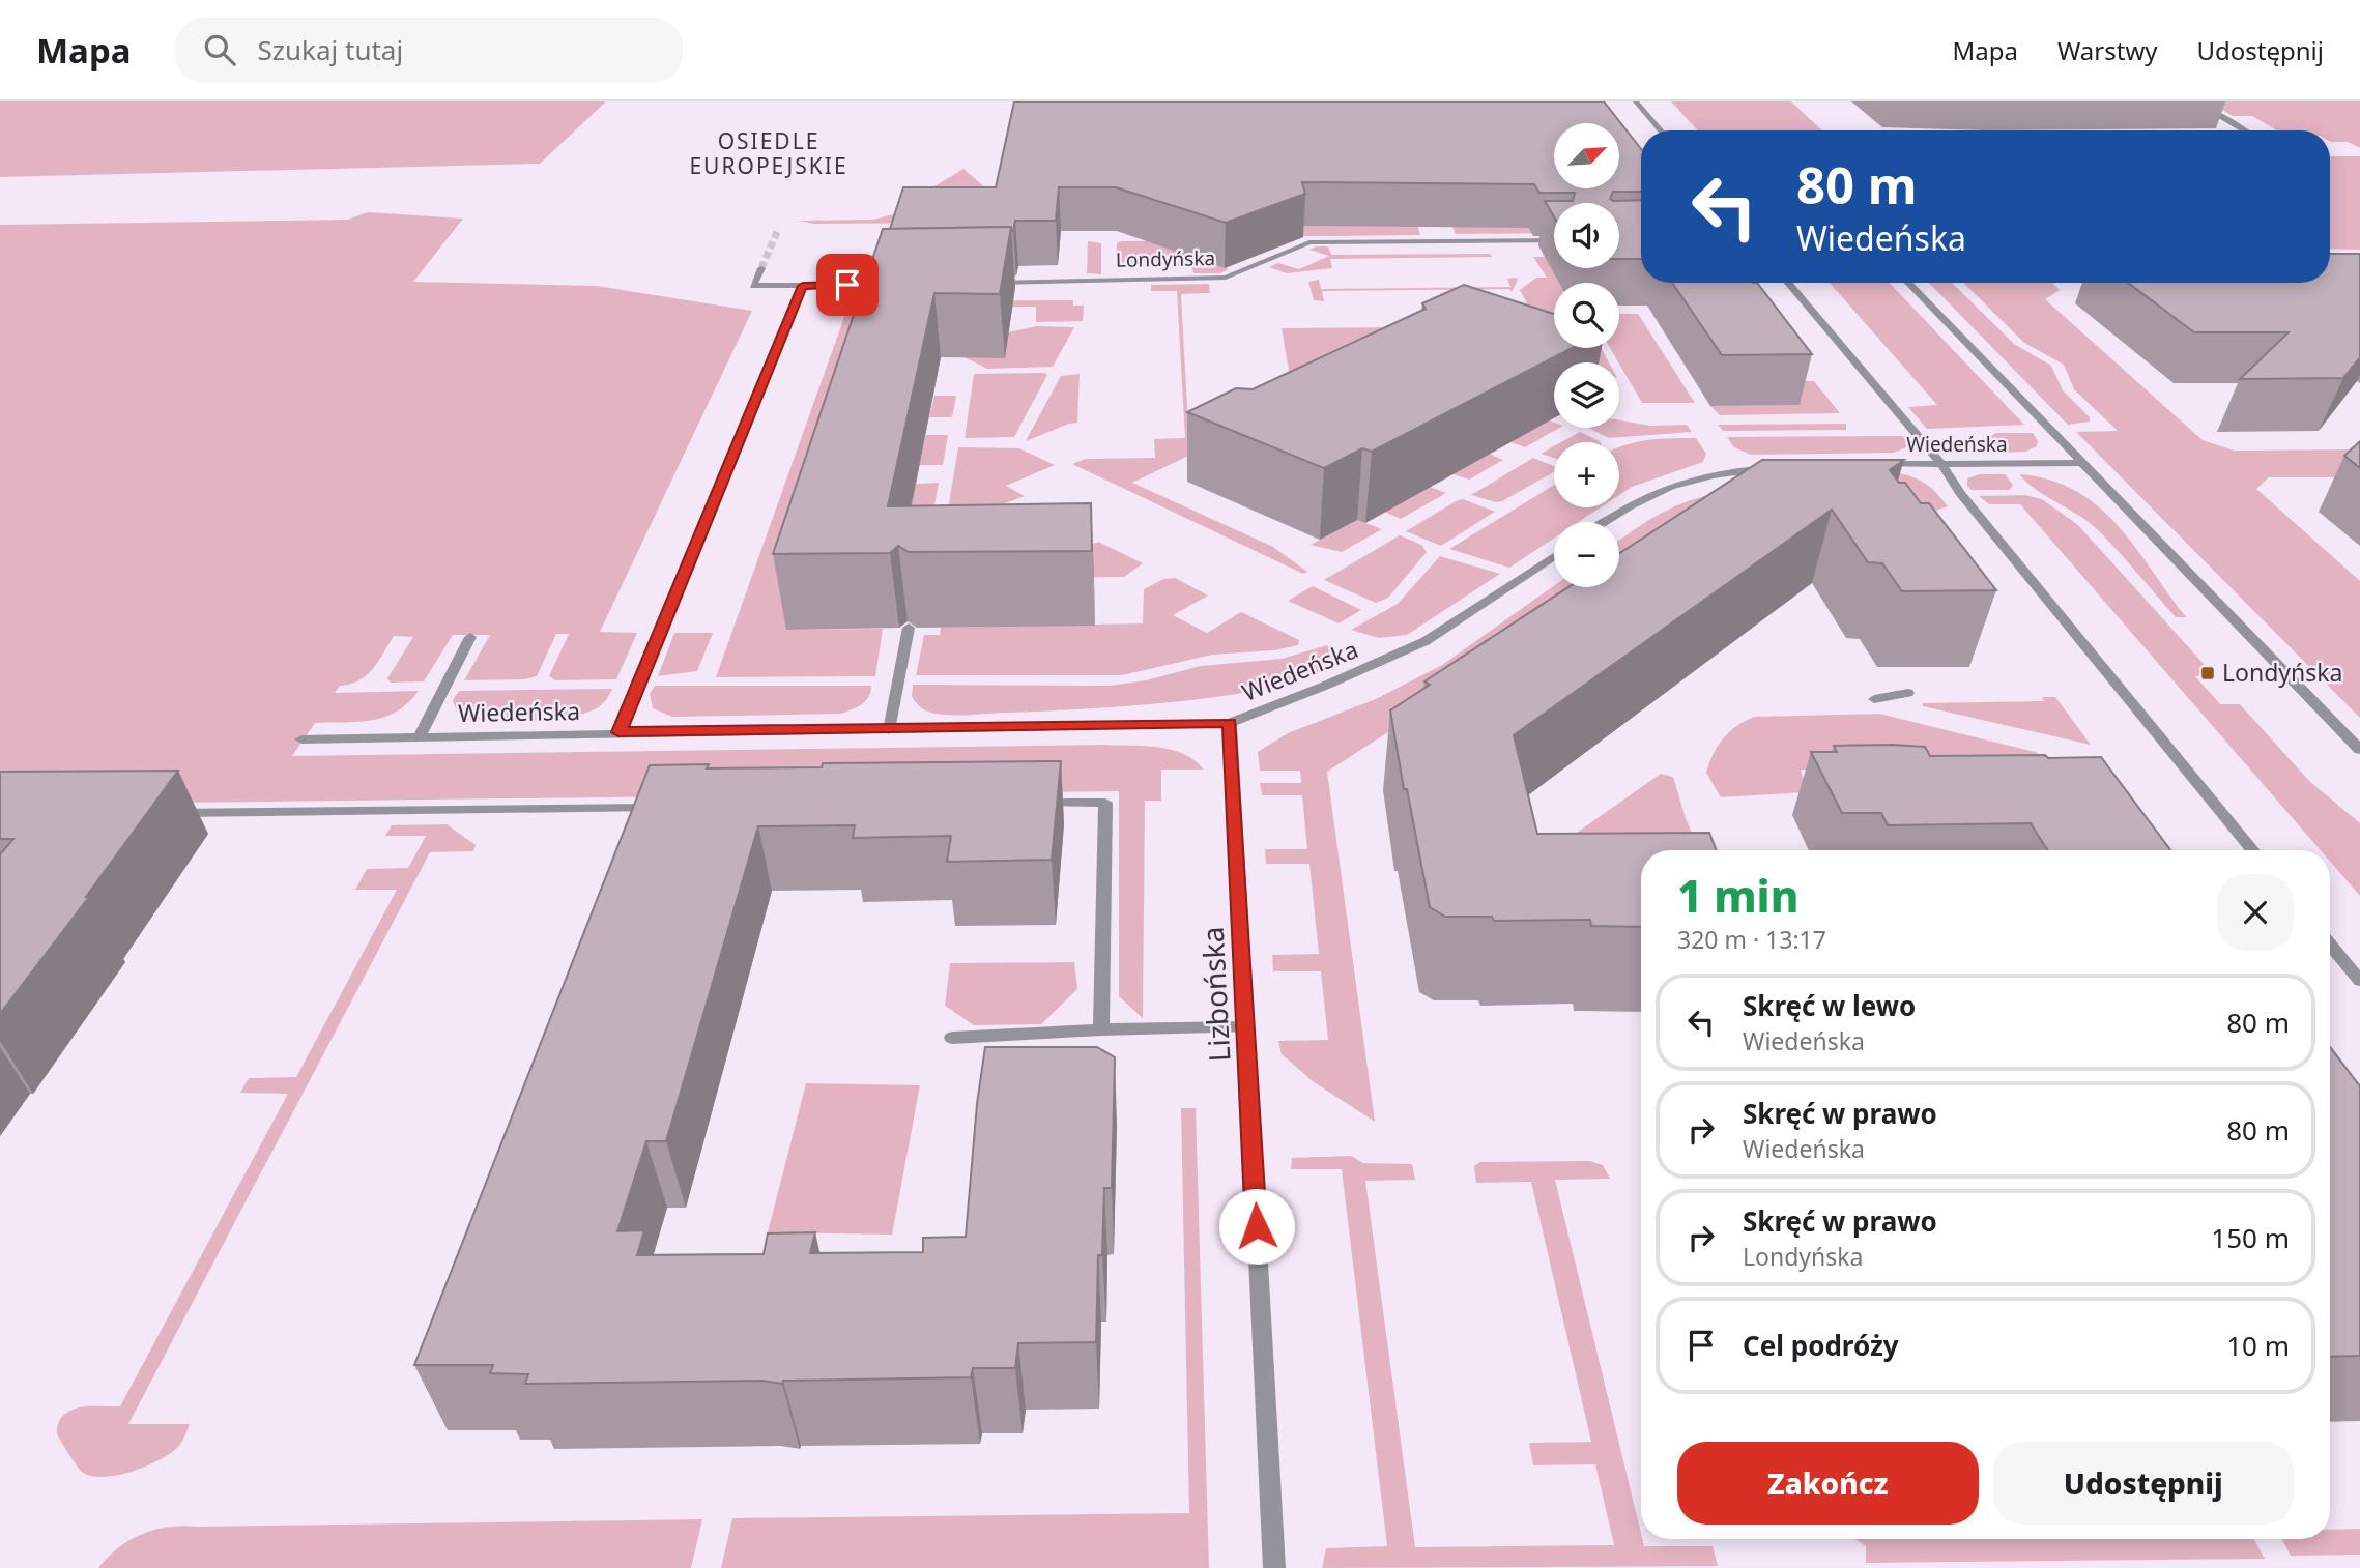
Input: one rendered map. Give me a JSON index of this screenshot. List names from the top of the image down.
{
  "streets": {
    "street": ["Londyńska", "Wiedeńska", "Lizbońska"]
  },
  "crossings": [
    ["Wiedeńska", "Lizbońska"]
  ],
  "districts": ["OSIEDLE EUROPEJSKIE"],
  "places": {
    "transit": ["Londyńska"]
  },
  "north": "top right",
  "page": {
    "header": "Mapa",
    "search": "Szukaj tutaj",
    "nav": ["Mapa", "Warstwy", "Udostępnij"],
    "map_buttons": ["+", "−"],
    "turn": ["80 m", "Wiedeńska"],
    "heading": ["1 min", "320 m · 13:17"],
    "list": [
      {
        "name": "Skręć w lewo",
        "note": "Wiedeńska",
        "value": "80 m"
      },
      {
        "name": "Skręć w prawo",
        "note": "Wiedeńska",
        "value": "80 m"
      },
      {
        "name": "Skręć w prawo",
        "note": "Londyńska",
        "value": "150 m"
      },
      {
        "name": "Cel podróży",
        "value": "10 m"
      }
    ],
    "buttons": ["Zakończ", "Udostępnij"]
  }
}
